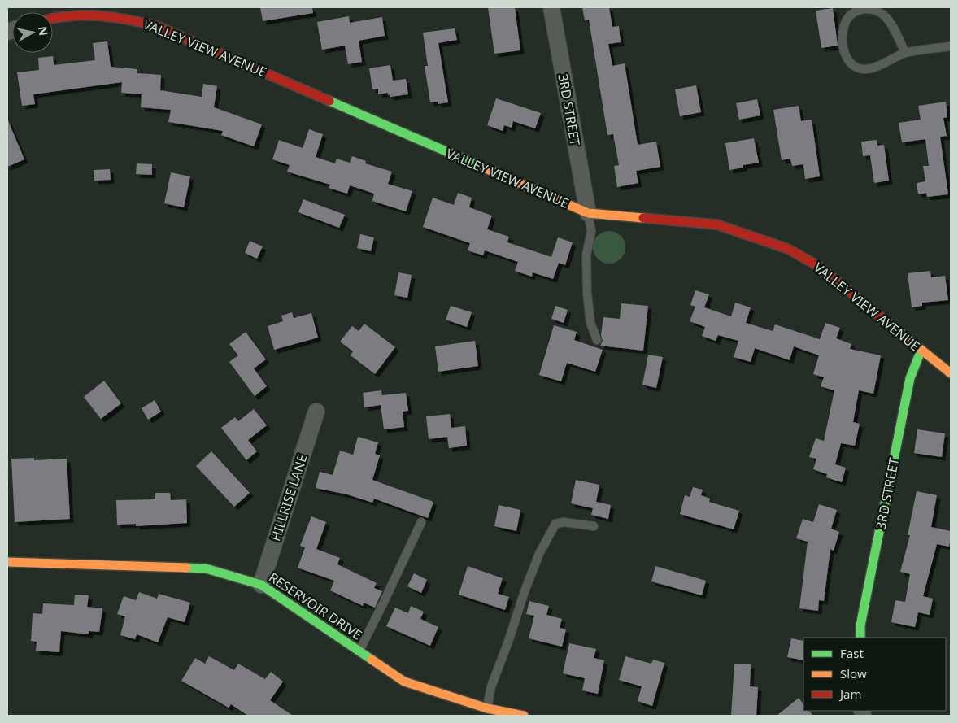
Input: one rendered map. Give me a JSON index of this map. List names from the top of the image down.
{
  "streets": {
    "street": [
      "VALLEY VIEW AVENUE",
      "3RD STREET",
      "HILLRISE LANE",
      "RESERVOIR DRIVE"
    ]
  },
  "crossings": [
    ["VALLEY VIEW AVENUE", "3RD STREET"],
    ["HILLRISE LANE", "RESERVOIR DRIVE"]
  ],
  "legend": ["Fast", "Slow", "Jam"],
  "north": "right"
}
